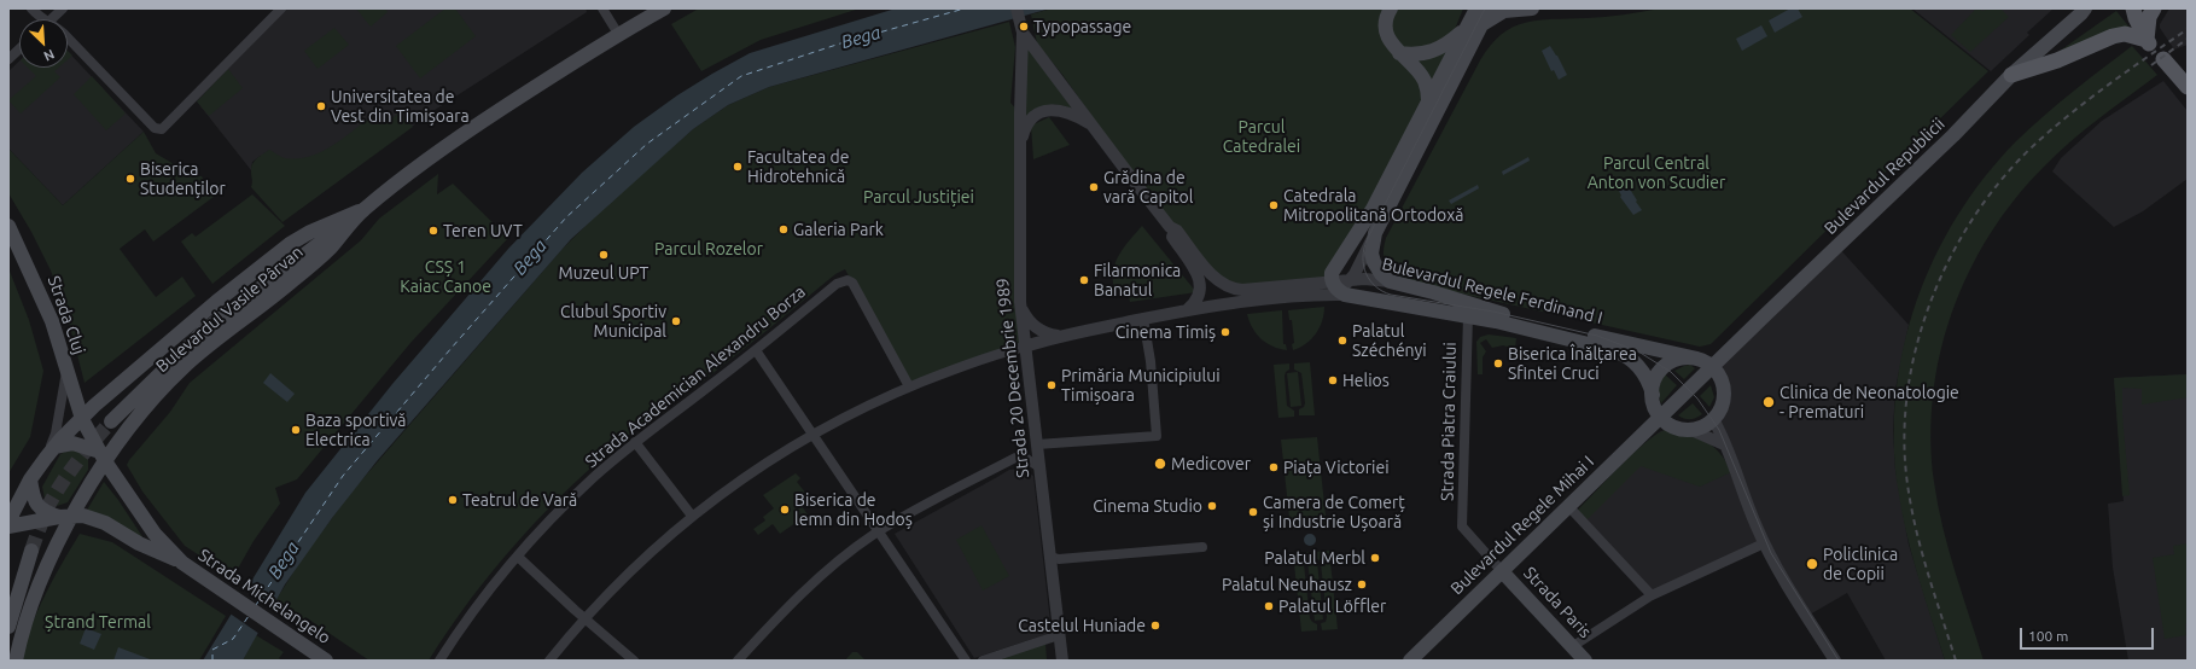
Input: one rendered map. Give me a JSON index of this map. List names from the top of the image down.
{
  "streets": {
    "main road": [
      "Bulevardul Republicii",
      "Bulevardul Regele Ferdinand I",
      "Bulevardul Vasile Pârvan",
      "Strada Cluj",
      "Bulevardul Regele Mihai I",
      "Strada Michelangelo",
      "Strada Paris"
    ],
    "street": ["Strada Academician Alexandru Borza", "Strada 20 Decembrie 1989", "Strada Piatra Craiului"]
  },
  "crossings": [
    ["Bulevardul Republicii", "Bulevardul Regele Ferdinand I"],
    ["Bulevardul Republicii", "Bulevardul Regele Mihai I"],
    ["Bulevardul Regele Ferdinand I", "Strada 20 Decembrie 1989"],
    ["Bulevardul Regele Ferdinand I", "Strada Piatra Craiului"],
    ["Bulevardul Regele Ferdinand I", "Bulevardul Regele Mihai I"],
    ["Bulevardul Vasile Pârvan", "Strada Cluj"],
    ["Bulevardul Vasile Pârvan", "Strada Michelangelo"],
    ["Strada Cluj", "Strada Michelangelo"],
    ["Strada Piatra Craiului", "Bulevardul Regele Mihai I"],
    ["Strada Piatra Craiului", "Strada Paris"],
    ["Bulevardul Regele Mihai I", "Strada Paris"]
  ],
  "water": ["Bega"],
  "parks": [
    "Parcul Catedralei",
    "Parcul Central Anton von Scudier",
    "Parcul Justiției",
    "Parcul Rozelor",
    "CSȘ 1 Kaiac Canoe",
    "Ștrand Termal"
  ],
  "places": [
    "Typopassage",
    "Universitatea de Vest din Timișoara",
    "Facultatea de Hidrotehnică",
    "Biserica Studenților",
    "Grădina de vară Capitol",
    "Catedrala Mitropolitană Ortodoxă",
    "Galeria Park",
    "Teren UVT",
    "Muzeul UPT",
    "Filarmonica Banatul",
    "Clubul Sportiv Municipal",
    "Cinema Timiș",
    "Palatul Széchényi",
    "Biserica Înălțarea Sfintei Cruci",
    "Helios",
    "Primăria Municipiului Timișoara",
    "Clinica de Neonatologie - Prematuri",
    "Baza sportivă Electrica",
    "Medicover",
    "Piața Victoriei",
    "Teatrul de Vară",
    "Cinema Studio",
    "Biserica de lemn din Hodoș",
    "Camera de Comerț și Industrie Ușoară",
    "Palatul Merbl",
    "Policlinica de Copii",
    "Palatul Neuhausz",
    "Palatul Löffler",
    "Castelul Huniade"
  ],
  "scale_bar": "100 m",
  "north": "bottom right"
}
